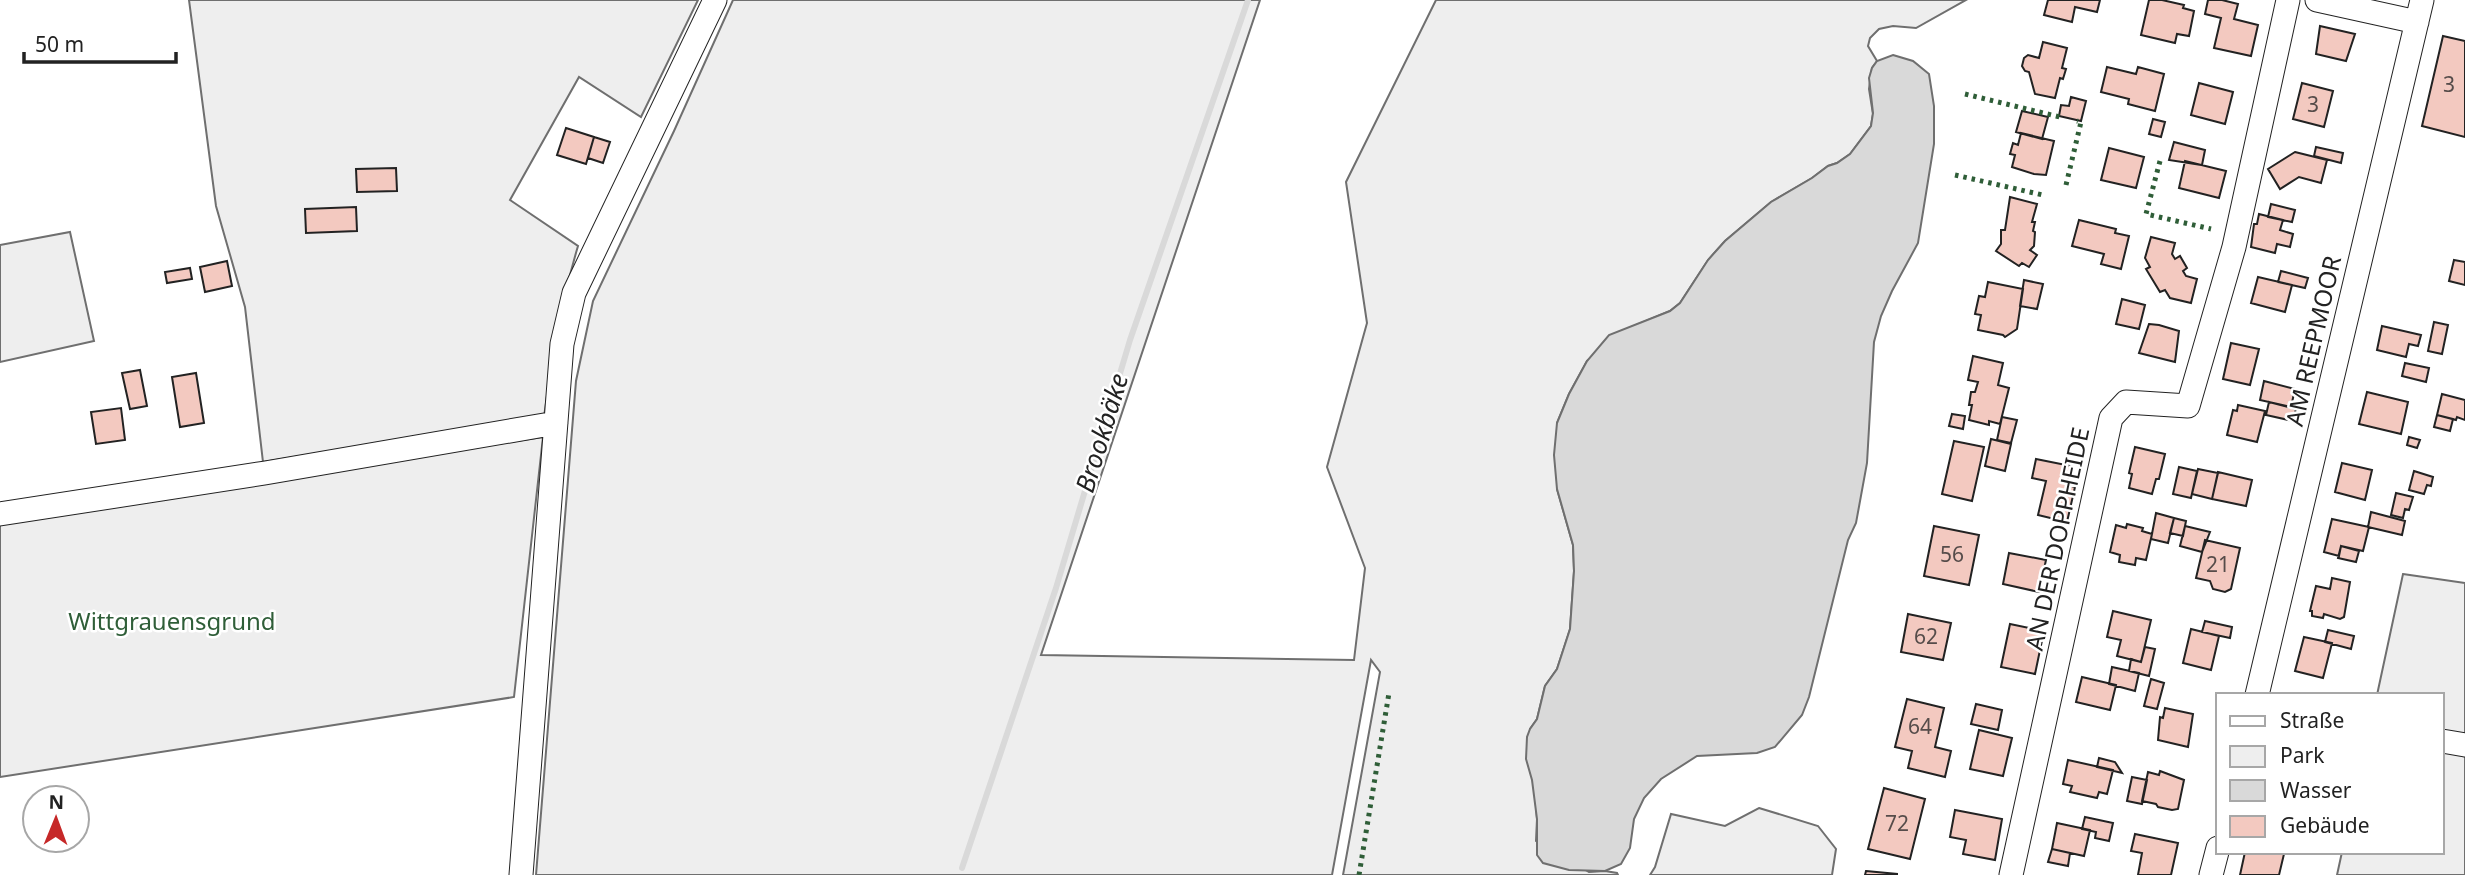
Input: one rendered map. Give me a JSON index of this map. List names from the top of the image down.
{
  "streets": {
    "street": ["AM REEPMOOR", "AN DER DOPPHEIDE"]
  },
  "water": ["Brookbäke"],
  "parks": ["Wittgrauensgrund"],
  "house_numbers": [
    "3",
    "3",
    "56",
    "21",
    "62",
    "64",
    "72"
  ],
  "legend": [
    "Straße",
    "Park",
    "Wasser",
    "Gebäude"
  ],
  "scale_bar": "50 m",
  "north": "top"
}
